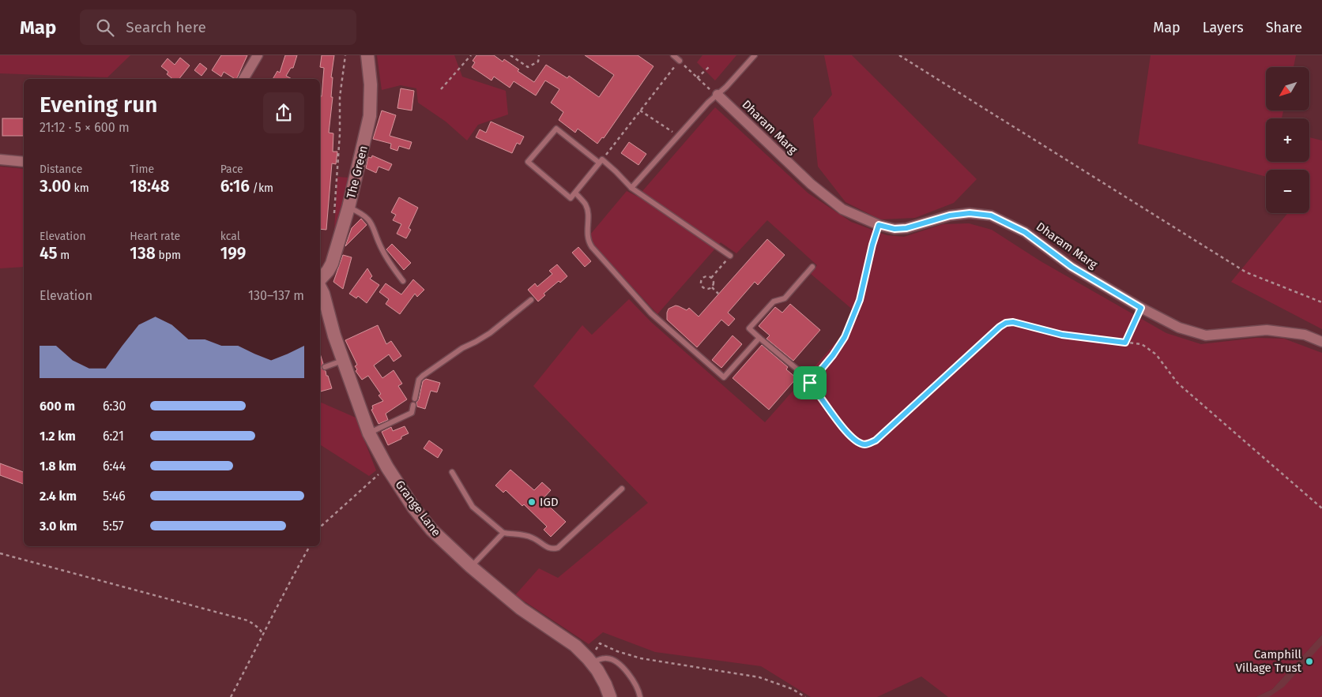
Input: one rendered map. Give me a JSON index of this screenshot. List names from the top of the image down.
{
  "streets": {
    "street": ["Dharam Marg", "The Green", "Grange Lane"]
  },
  "places": ["IGD", "Camphill Village Trust"],
  "north": "bottom left",
  "page": {
    "header": "Map",
    "search": "Search here",
    "nav": ["Map", "Layers", "Share"],
    "map_buttons": ["+", "−"],
    "heading": ["Evening run", "21:12 · 5 × 600 m"],
    "stats": [
      ["Distance", "3.00 km"],
      ["Time", "18:48"],
      ["Pace", "6:16 /km"],
      ["Elevation", "45 m"],
      ["Heart rate", "138 bpm"],
      ["kcal", "199"]
    ],
    "chart": ["Elevation", "130–137 m"],
    "list": [
      {
        "name": "600 m",
        "note": "6:30"
      },
      {
        "name": "1.2 km",
        "note": "6:21"
      },
      {
        "name": "1.8 km",
        "note": "6:44"
      },
      {
        "name": "2.4 km",
        "note": "5:46"
      },
      {
        "name": "3.0 km",
        "note": "5:57"
      }
    ]
  }
}
